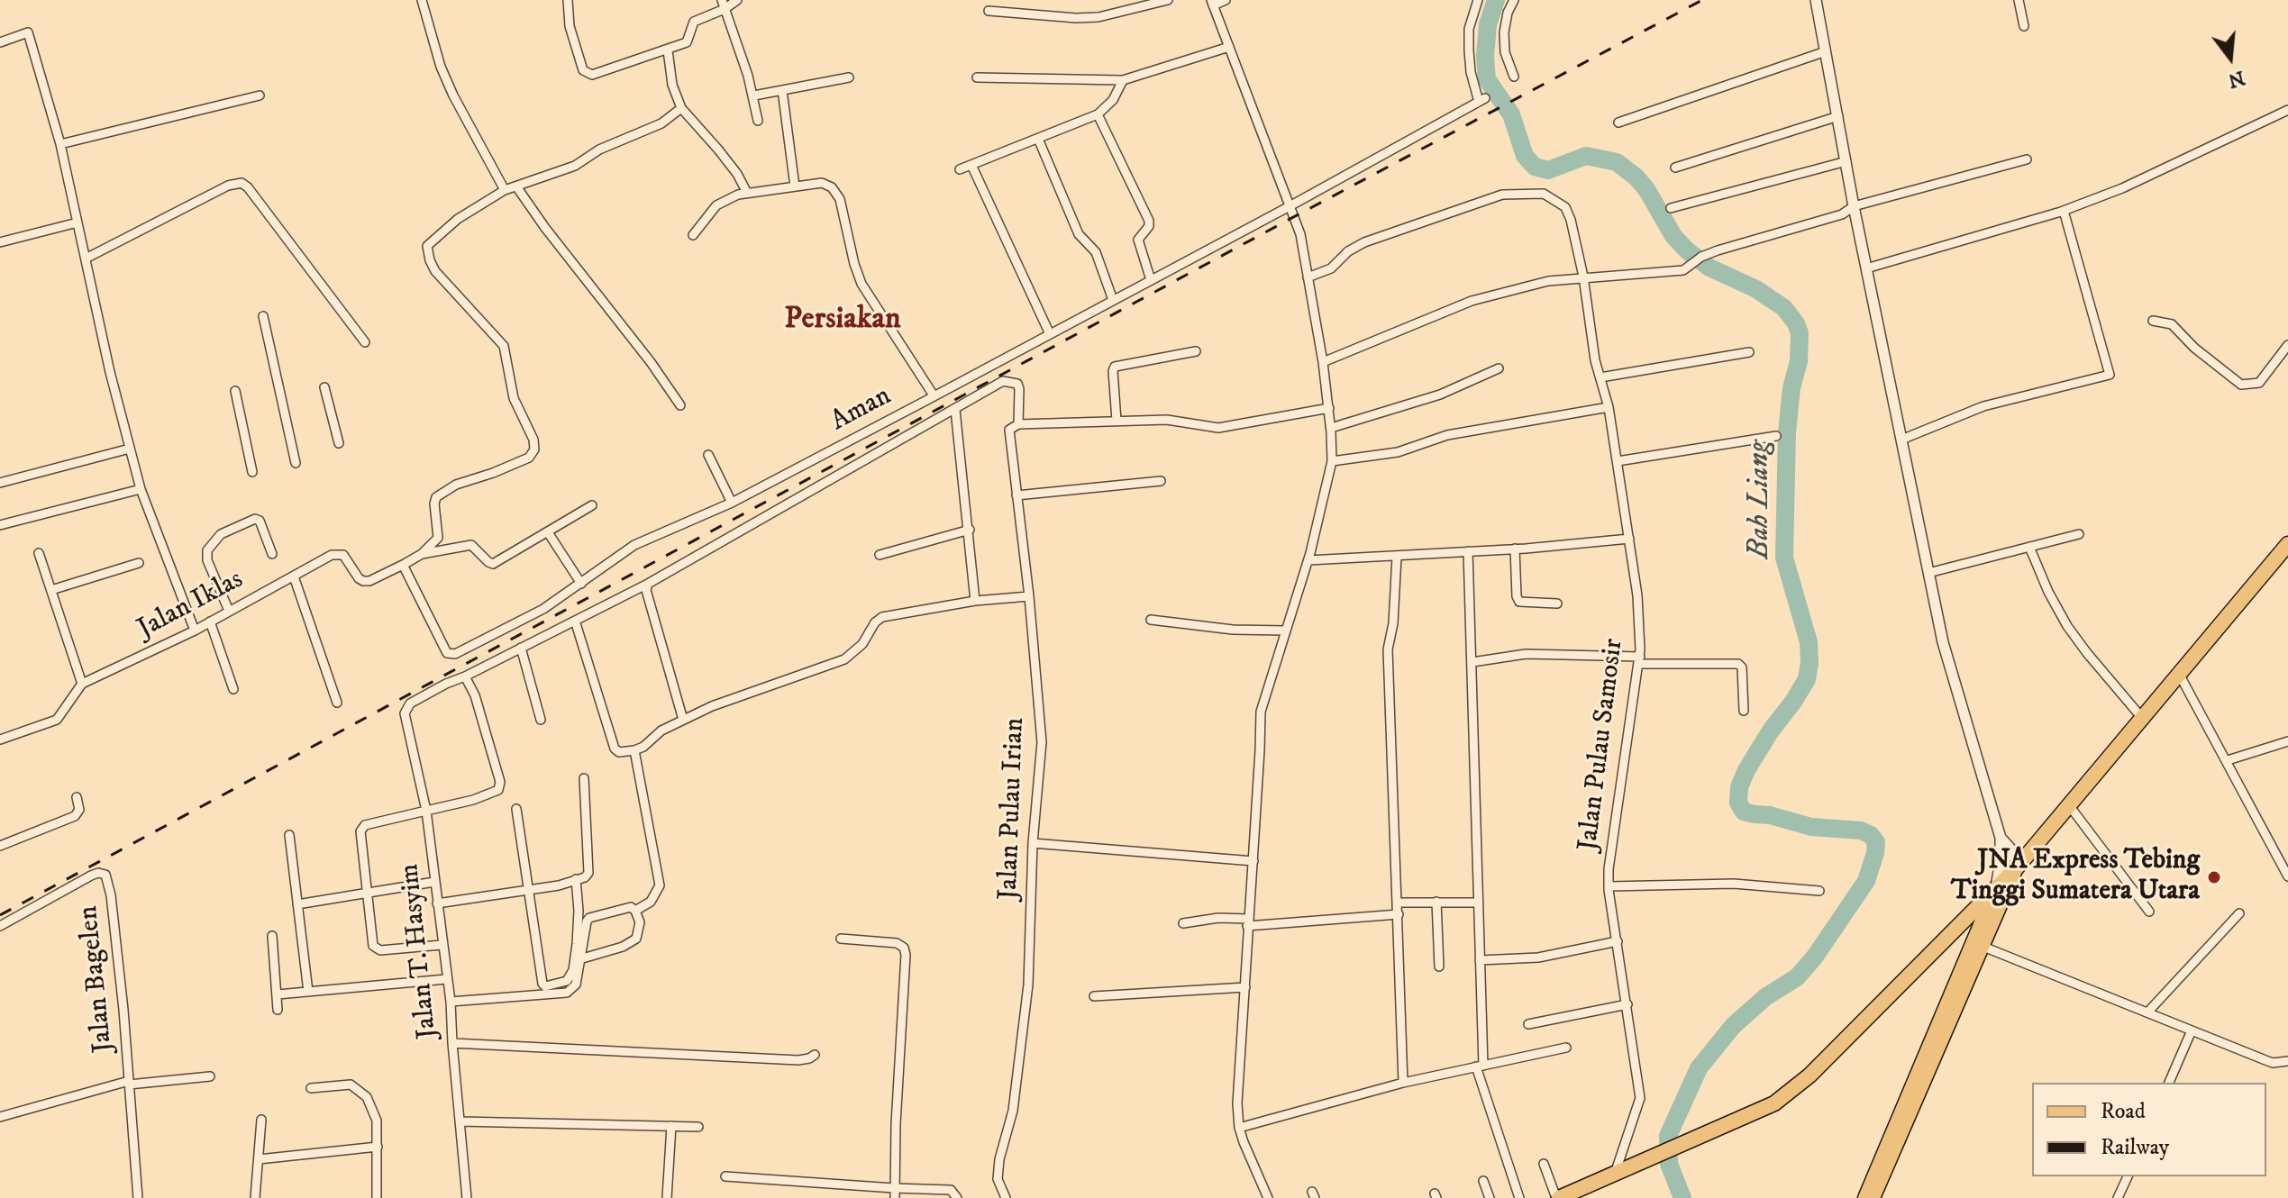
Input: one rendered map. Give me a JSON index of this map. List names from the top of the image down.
{
  "streets": {
    "street": [
      "Aman",
      "Jalan Iklas",
      "Jalan Pulau Samosir",
      "Jalan Pulau Irian",
      "Jalan T. Hasyim",
      "Jalan Bagelen"
    ]
  },
  "crossings": [
    ["Aman", "Jalan Iklas"]
  ],
  "districts": ["Persiakan"],
  "water": ["Bah Liang"],
  "places": ["JNA Express Tebing Tinggi Sumatera Utara"],
  "legend": ["Road", "Railway"],
  "north": "bottom"
}
